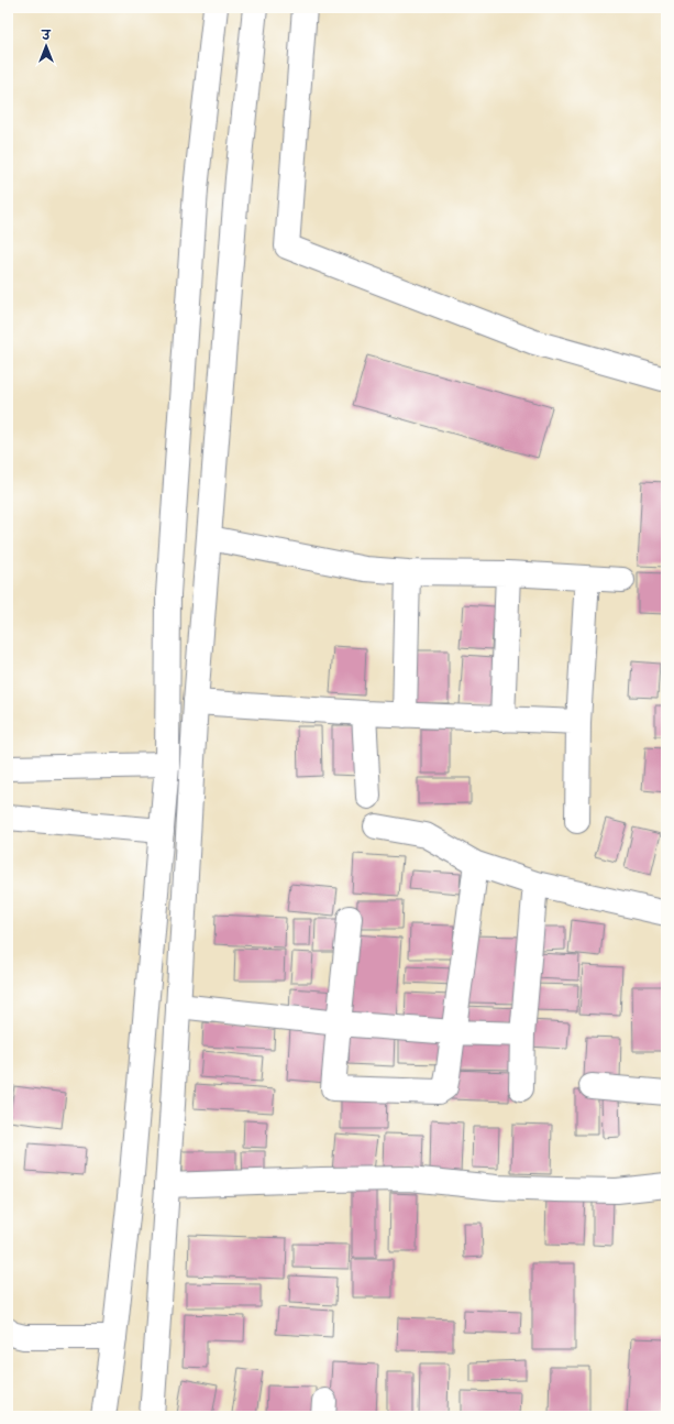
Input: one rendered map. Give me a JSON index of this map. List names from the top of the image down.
{
  "north": "top"
}
